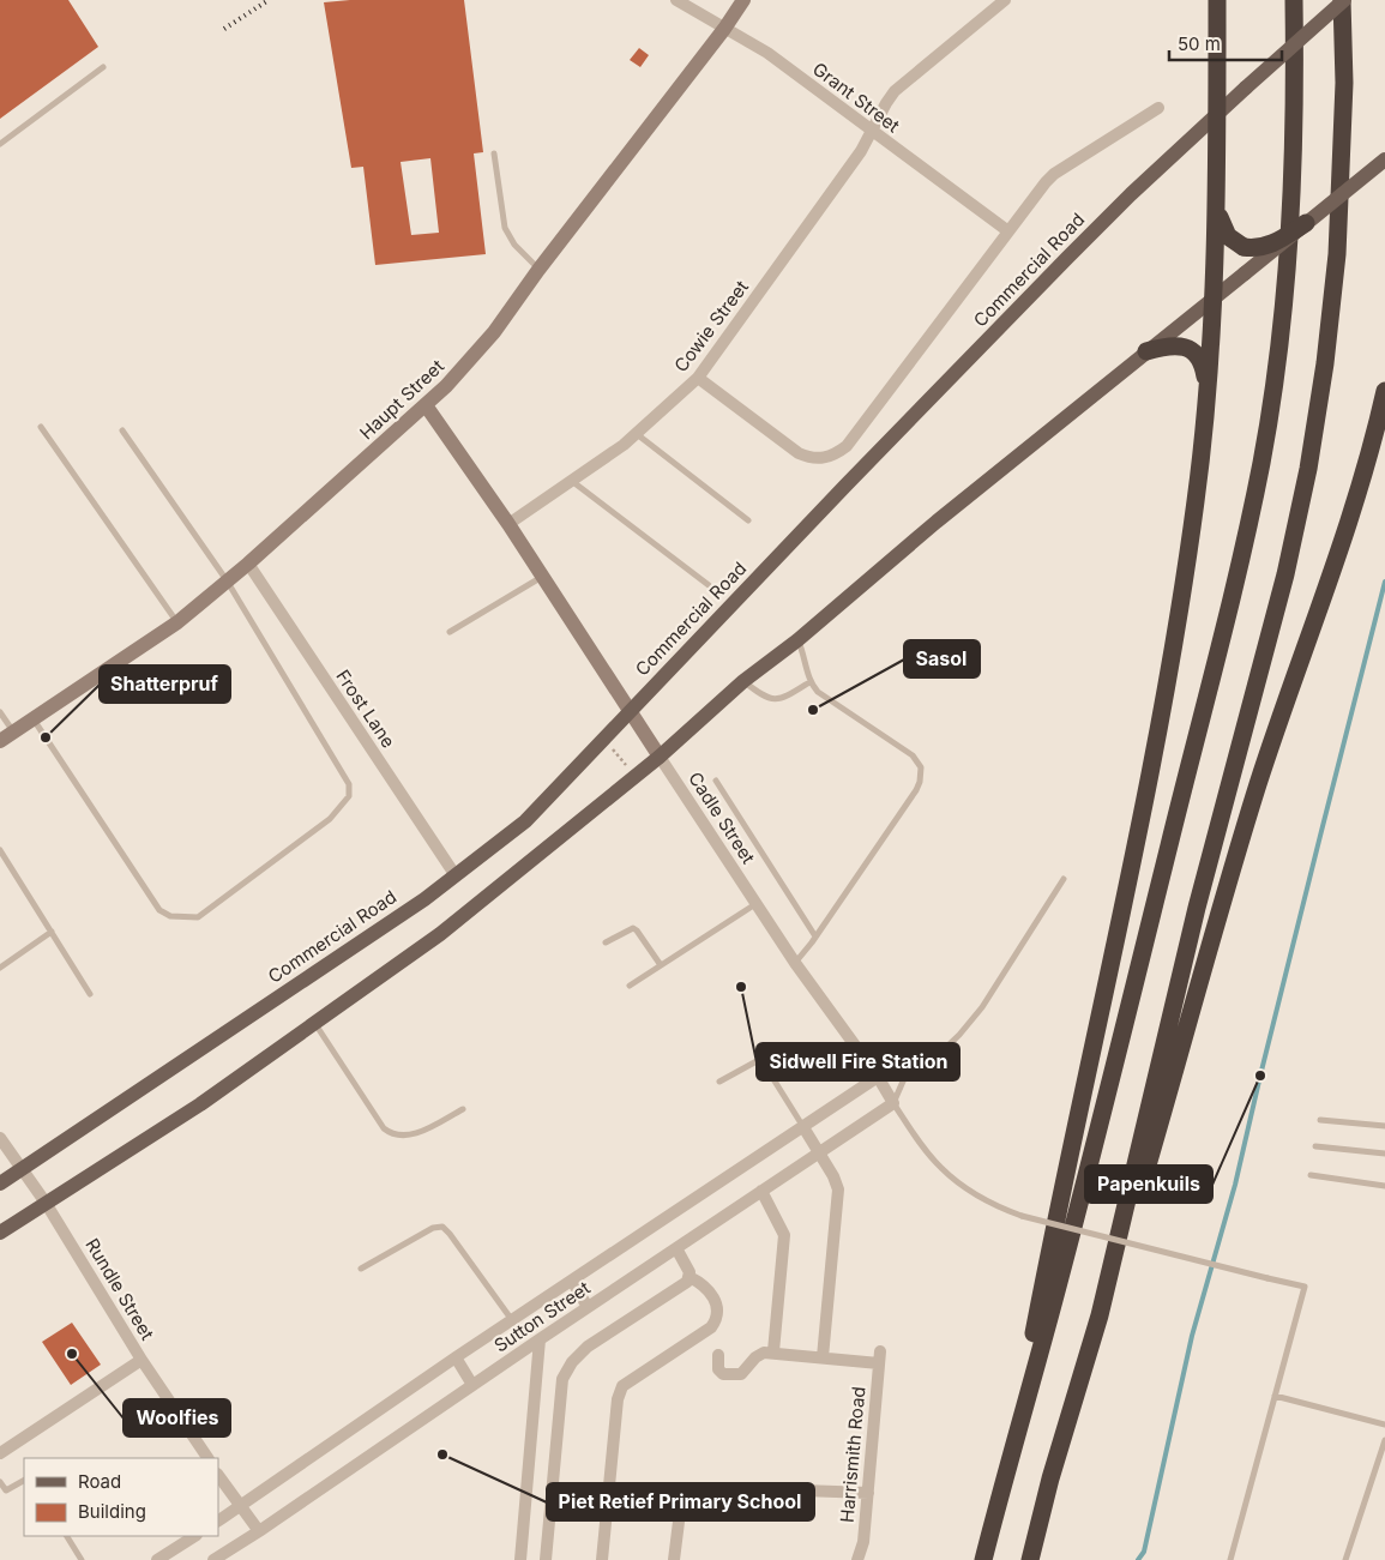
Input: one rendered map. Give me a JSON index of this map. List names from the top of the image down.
{
  "streets": {
    "main road": ["Commercial Road"],
    "street": [
      "Grant Street",
      "Cowie Street",
      "Haupt Street",
      "Frost Lane",
      "Cadle Street",
      "Rundle Street",
      "Sutton Street",
      "Harrismith Road"
    ]
  },
  "crossings": [
    ["Grant Street", "Commercial Road"],
    ["Grant Street", "Cowie Street"],
    ["Grant Street", "Haupt Street"],
    ["Commercial Road", "Cowie Street"],
    ["Commercial Road", "Frost Lane"],
    ["Commercial Road", "Cadle Street"],
    ["Commercial Road", "Rundle Street"],
    ["Cowie Street", "Cadle Street"],
    ["Haupt Street", "Frost Lane"],
    ["Haupt Street", "Cadle Street"],
    ["Cadle Street", "Sutton Street"]
  ],
  "places": [
    "Sasol",
    "Shatterpruf",
    "Sidwell Fire Station",
    "Papenkuils",
    "Woolfies",
    "Piet Retief Primary School"
  ],
  "legend": ["Road", "Building"],
  "scale_bar": "50 m"
}
